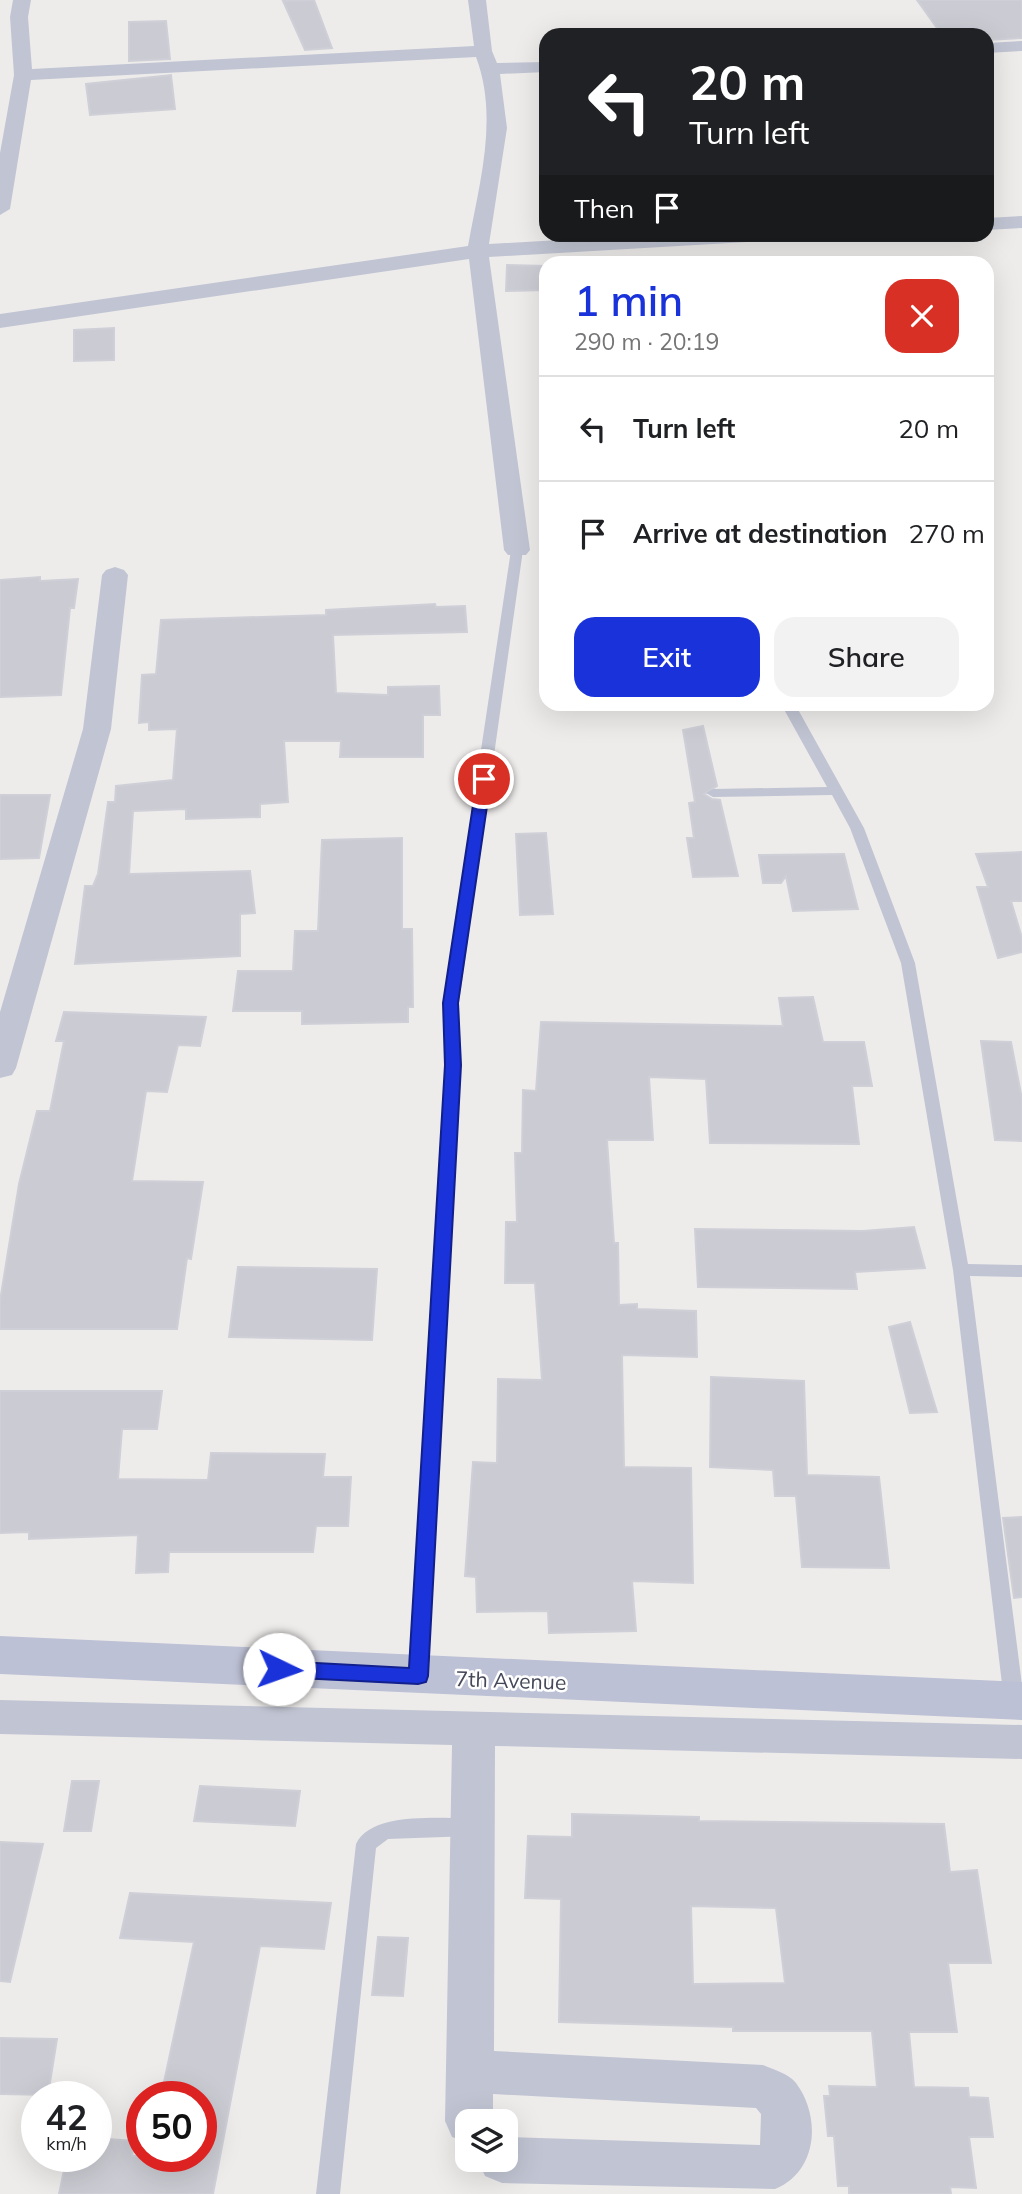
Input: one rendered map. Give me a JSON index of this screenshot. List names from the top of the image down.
{
  "streets": {
    "main road": ["7th Avenue"]
  },
  "page": {
    "turn": ["20 m", "Turn left"],
    "then": "Then",
    "heading": ["1 min", "290 m · 20:19"],
    "list": [
      {
        "name": "Turn left",
        "value": "20 m"
      },
      {
        "name": "Arrive at destination",
        "value": "270 m"
      }
    ],
    "buttons": ["Exit", "Share"],
    "speed": "42 km/h",
    "limit": "50"
  }
}
